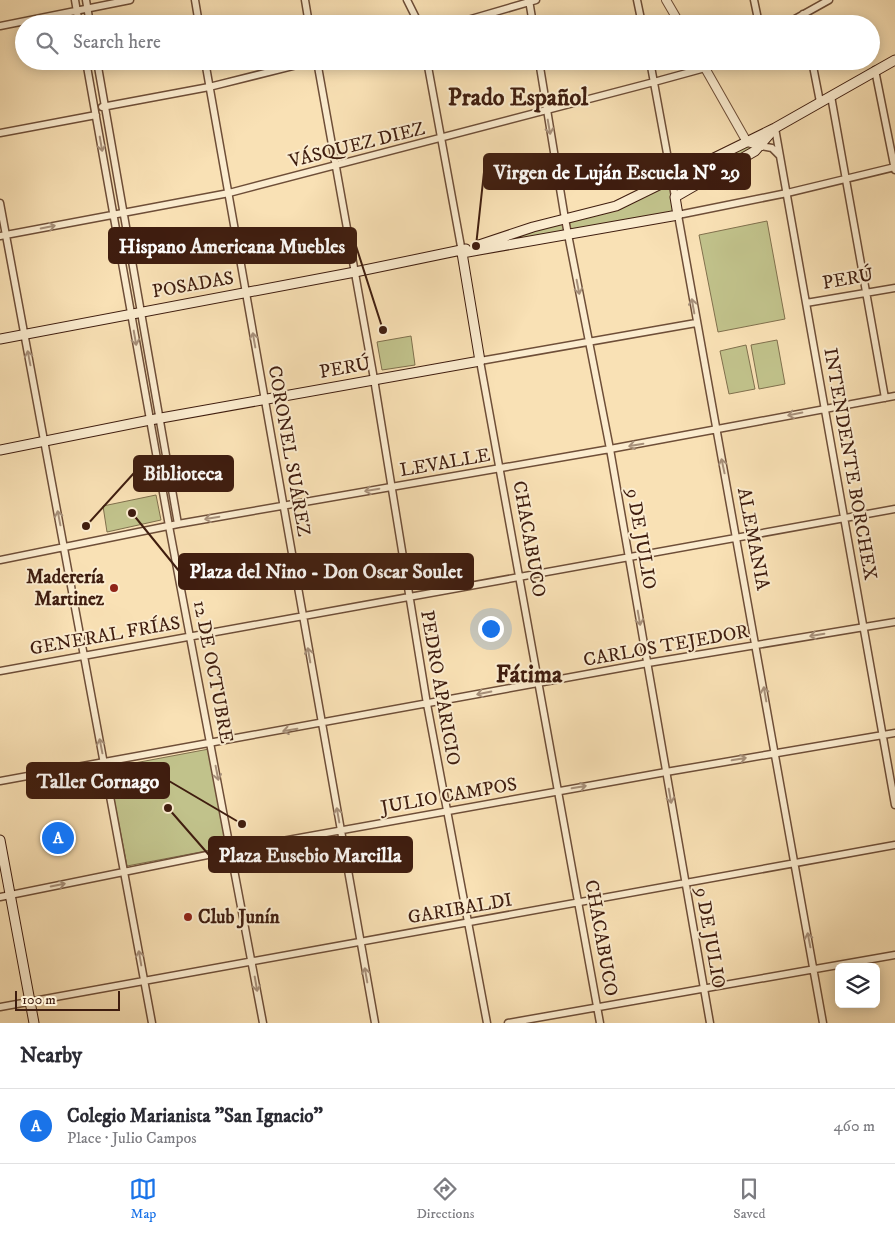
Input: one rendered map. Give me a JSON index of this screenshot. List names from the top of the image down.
{
  "streets": {
    "main road": [
      "PERÚ",
      "POSADAS",
      "CHACABUCO",
      "ALEMANIA"
    ],
    "street": [
      "VÁSQUEZ DIEZ",
      "CORONEL SUÁREZ",
      "LEVALLE",
      "INTENDENTE BORCHEX",
      "9 DE JULIO",
      "GENERAL FRÍAS",
      "CARLOS TEJEDOR",
      "12 DE OCTUBRE",
      "PEDRO APARICIO",
      "JULIO CAMPOS",
      "GARIBALDI"
    ]
  },
  "crossings": [
    ["VÁSQUEZ DIEZ", "CORONEL SUÁREZ"],
    ["VÁSQUEZ DIEZ", "CHACABUCO"],
    ["VÁSQUEZ DIEZ", "9 DE JULIO"],
    ["VÁSQUEZ DIEZ", "ALEMANIA"],
    ["VÁSQUEZ DIEZ", "12 DE OCTUBRE"],
    ["VÁSQUEZ DIEZ", "PEDRO APARICIO"],
    ["PERÚ", "CORONEL SUÁREZ"],
    ["PERÚ", "INTENDENTE BORCHEX"],
    ["PERÚ", "CHACABUCO"],
    ["PERÚ", "9 DE JULIO"],
    ["PERÚ", "ALEMANIA"],
    ["PERÚ", "12 DE OCTUBRE"],
    ["PERÚ", "PEDRO APARICIO"],
    ["POSADAS", "CORONEL SUÁREZ"],
    ["POSADAS", "INTENDENTE BORCHEX"],
    ["POSADAS", "CHACABUCO"],
    ["POSADAS", "9 DE JULIO"],
    ["POSADAS", "ALEMANIA"],
    ["POSADAS", "12 DE OCTUBRE"],
    ["POSADAS", "PEDRO APARICIO"],
    ["CORONEL SUÁREZ", "LEVALLE"],
    ["CORONEL SUÁREZ", "GENERAL FRÍAS"],
    ["CORONEL SUÁREZ", "CARLOS TEJEDOR"],
    ["CORONEL SUÁREZ", "JULIO CAMPOS"],
    ["CORONEL SUÁREZ", "GARIBALDI"],
    ["LEVALLE", "INTENDENTE BORCHEX"],
    ["LEVALLE", "CHACABUCO"],
    ["LEVALLE", "9 DE JULIO"],
    ["LEVALLE", "ALEMANIA"],
    ["LEVALLE", "12 DE OCTUBRE"],
    ["LEVALLE", "PEDRO APARICIO"],
    ["INTENDENTE BORCHEX", "GENERAL FRÍAS"],
    ["INTENDENTE BORCHEX", "CARLOS TEJEDOR"],
    ["INTENDENTE BORCHEX", "JULIO CAMPOS"],
    ["CHACABUCO", "GENERAL FRÍAS"],
    ["CHACABUCO", "CARLOS TEJEDOR"],
    ["CHACABUCO", "JULIO CAMPOS"],
    ["CHACABUCO", "GARIBALDI"],
    ["9 DE JULIO", "GENERAL FRÍAS"],
    ["9 DE JULIO", "CARLOS TEJEDOR"],
    ["9 DE JULIO", "JULIO CAMPOS"],
    ["9 DE JULIO", "GARIBALDI"],
    ["ALEMANIA", "GENERAL FRÍAS"],
    ["ALEMANIA", "CARLOS TEJEDOR"],
    ["ALEMANIA", "JULIO CAMPOS"],
    ["ALEMANIA", "GARIBALDI"],
    ["GENERAL FRÍAS", "12 DE OCTUBRE"],
    ["GENERAL FRÍAS", "PEDRO APARICIO"],
    ["CARLOS TEJEDOR", "12 DE OCTUBRE"],
    ["CARLOS TEJEDOR", "PEDRO APARICIO"],
    ["12 DE OCTUBRE", "JULIO CAMPOS"],
    ["12 DE OCTUBRE", "GARIBALDI"],
    ["PEDRO APARICIO", "JULIO CAMPOS"],
    ["PEDRO APARICIO", "GARIBALDI"]
  ],
  "one_way": [
    "CORONEL SUÁREZ",
    "LEVALLE",
    "9 DE JULIO",
    "ALEMANIA",
    "CARLOS TEJEDOR",
    "JULIO CAMPOS"
  ],
  "districts": ["Prado Español", "Fátima"],
  "places": [
    "Virgen de Luján Escuela Nº 29",
    "Hispano Americana Muebles",
    "Plaza del Nino - Don Oscar Soulet",
    "Biblioteca",
    "Maderería Martinez",
    "Plaza Eusebio Marcilla",
    "Taller Cornago",
    "Club Junín"
  ],
  "scale_bar": "100 m",
  "page": {
    "search": "Search here",
    "pins": "A",
    "scale": "100 m",
    "heading": "Nearby",
    "list": [
      {
        "mark": "A",
        "name": "Colegio Marianista \"San Ignacio\"",
        "note": "Place · Julio Campos",
        "value": "460 m"
      }
    ],
    "nav": ["Map", "Directions", "Saved"]
  }
}
